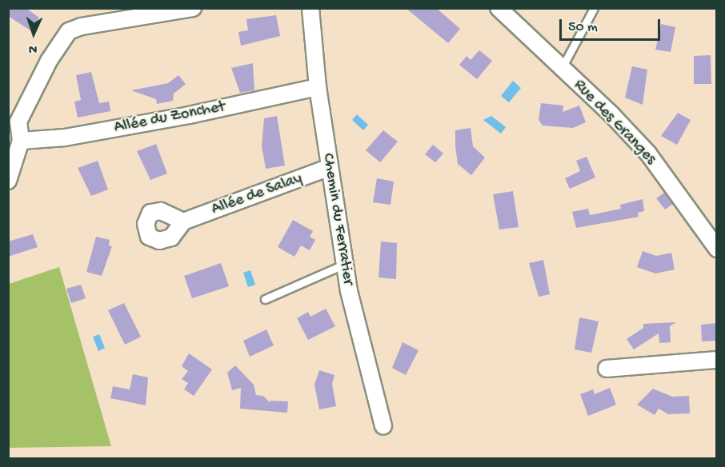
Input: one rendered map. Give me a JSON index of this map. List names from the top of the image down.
{
  "streets": {
    "street": [
      "Allée du Zonchet",
      "Rue des Granges",
      "Allée de Salay",
      "Chemin du Ferratier"
    ]
  },
  "crossings": [
    ["Allée du Zonchet", "Chemin du Ferratier"],
    ["Allée de Salay", "Chemin du Ferratier"]
  ],
  "scale_bar": "50 m",
  "north": "bottom"
}
